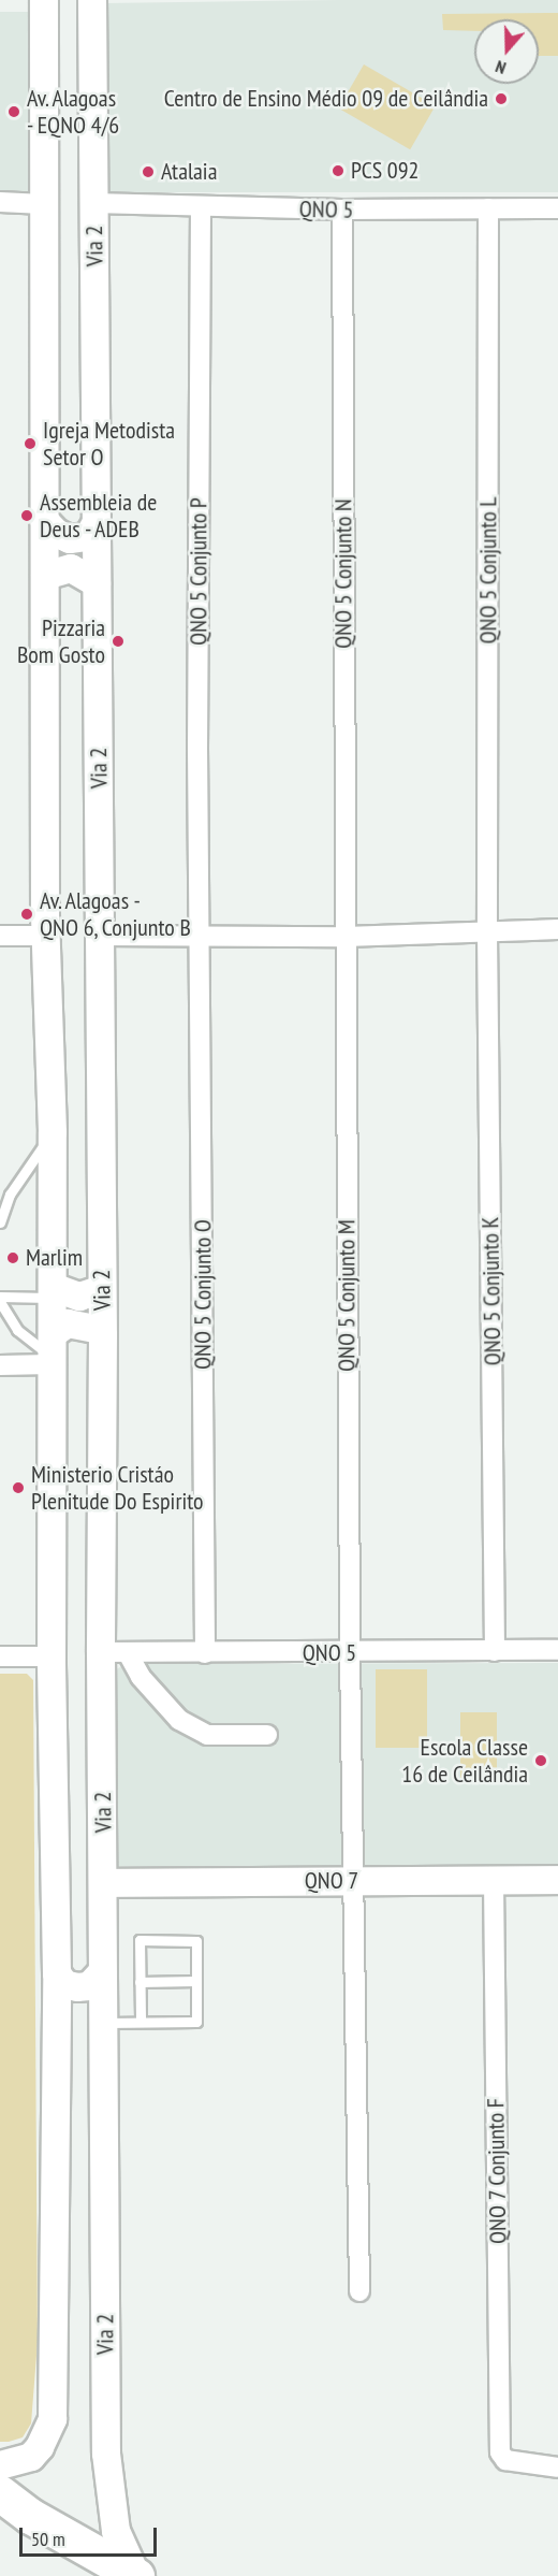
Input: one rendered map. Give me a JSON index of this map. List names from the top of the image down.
{
  "streets": {
    "main road": ["Via 2", "QNO 7"],
    "street": [
      "QNO 5",
      "QNO 5 Conjunto L",
      "QNO 5 Conjunto P",
      "QNO 5 Conjunto N",
      "QNO 5 Conjunto K",
      "QNO 5 Conjunto O",
      "QNO 5 Conjunto M",
      "QNO 7 Conjunto F"
    ]
  },
  "crossings": [
    ["QNO 5", "Via 2"],
    ["QNO 5", "QNO 5 Conjunto L"],
    ["QNO 5", "QNO 5 Conjunto P"],
    ["QNO 5", "QNO 5 Conjunto N"],
    ["QNO 5", "QNO 5 Conjunto K"],
    ["QNO 5", "QNO 5 Conjunto O"],
    ["QNO 5", "QNO 5 Conjunto M"],
    ["Via 2", "QNO 7"],
    ["QNO 5 Conjunto L", "QNO 5 Conjunto K"],
    ["QNO 5 Conjunto P", "QNO 5 Conjunto O"],
    ["QNO 5 Conjunto N", "QNO 5 Conjunto M"],
    ["QNO 5 Conjunto M", "QNO 7"],
    ["QNO 7", "QNO 7 Conjunto F"]
  ],
  "places": [
    "Centro de Ensino Médio 09 de Ceilândia",
    "Av. Alagoas - EQNO 4/6",
    "PCS 092",
    "Atalaia",
    "Igreja Metodista Setor O",
    "Assembleia de Deus - ADEB",
    "Pizzaria Bom Gosto",
    "Av. Alagoas - QNO 6, Conjunto B",
    "Marlim",
    "Ministerio Cristáo Plenitude Do Espirito",
    "Escola Classe 16 de Ceilândia"
  ],
  "scale_bar": "50 m",
  "north": "bottom"
}
